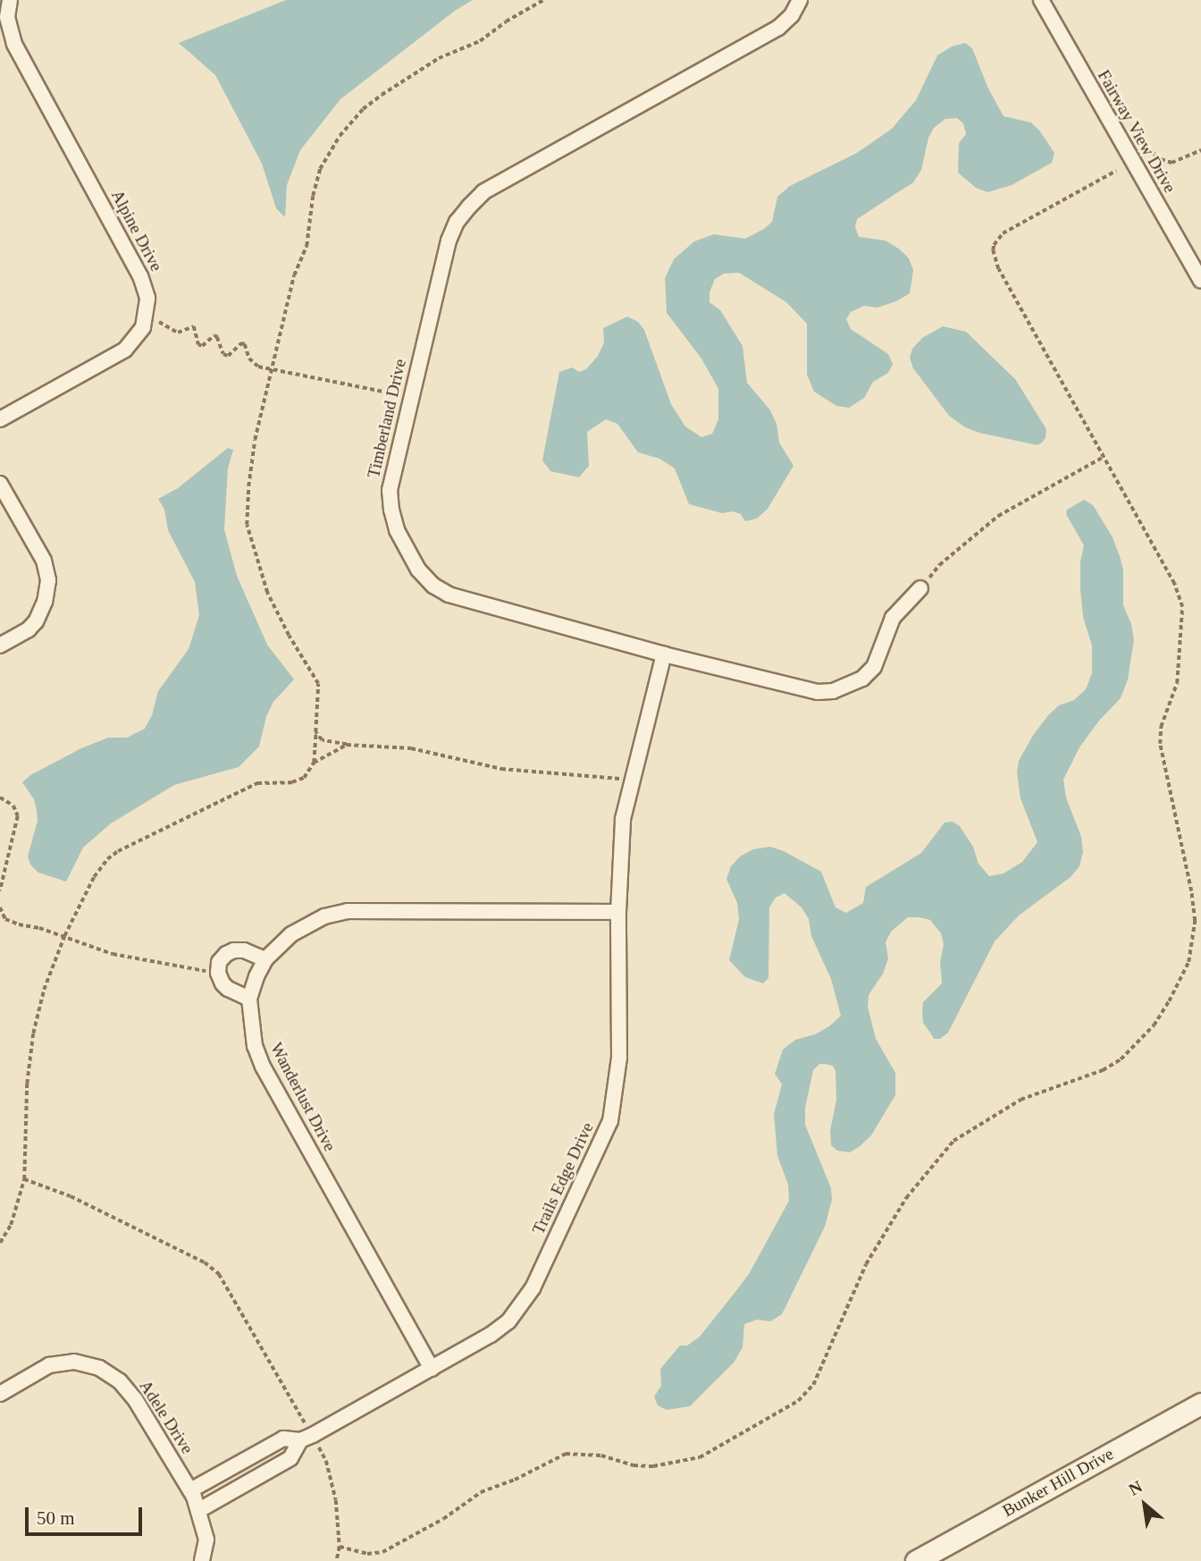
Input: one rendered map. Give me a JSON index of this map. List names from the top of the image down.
{
  "streets": {
    "street": [
      "Fairway View Drive",
      "Alpine Drive",
      "Timberland Drive",
      "Wanderlust Drive",
      "Trails Edge Drive",
      "Adele Drive",
      "Bunker Hill Drive"
    ]
  },
  "crossings": [
    ["Timberland Drive", "Trails Edge Drive"],
    ["Wanderlust Drive", "Trails Edge Drive"],
    ["Trails Edge Drive", "Adele Drive"]
  ],
  "scale_bar": "50 m",
  "north": "top left"
}
